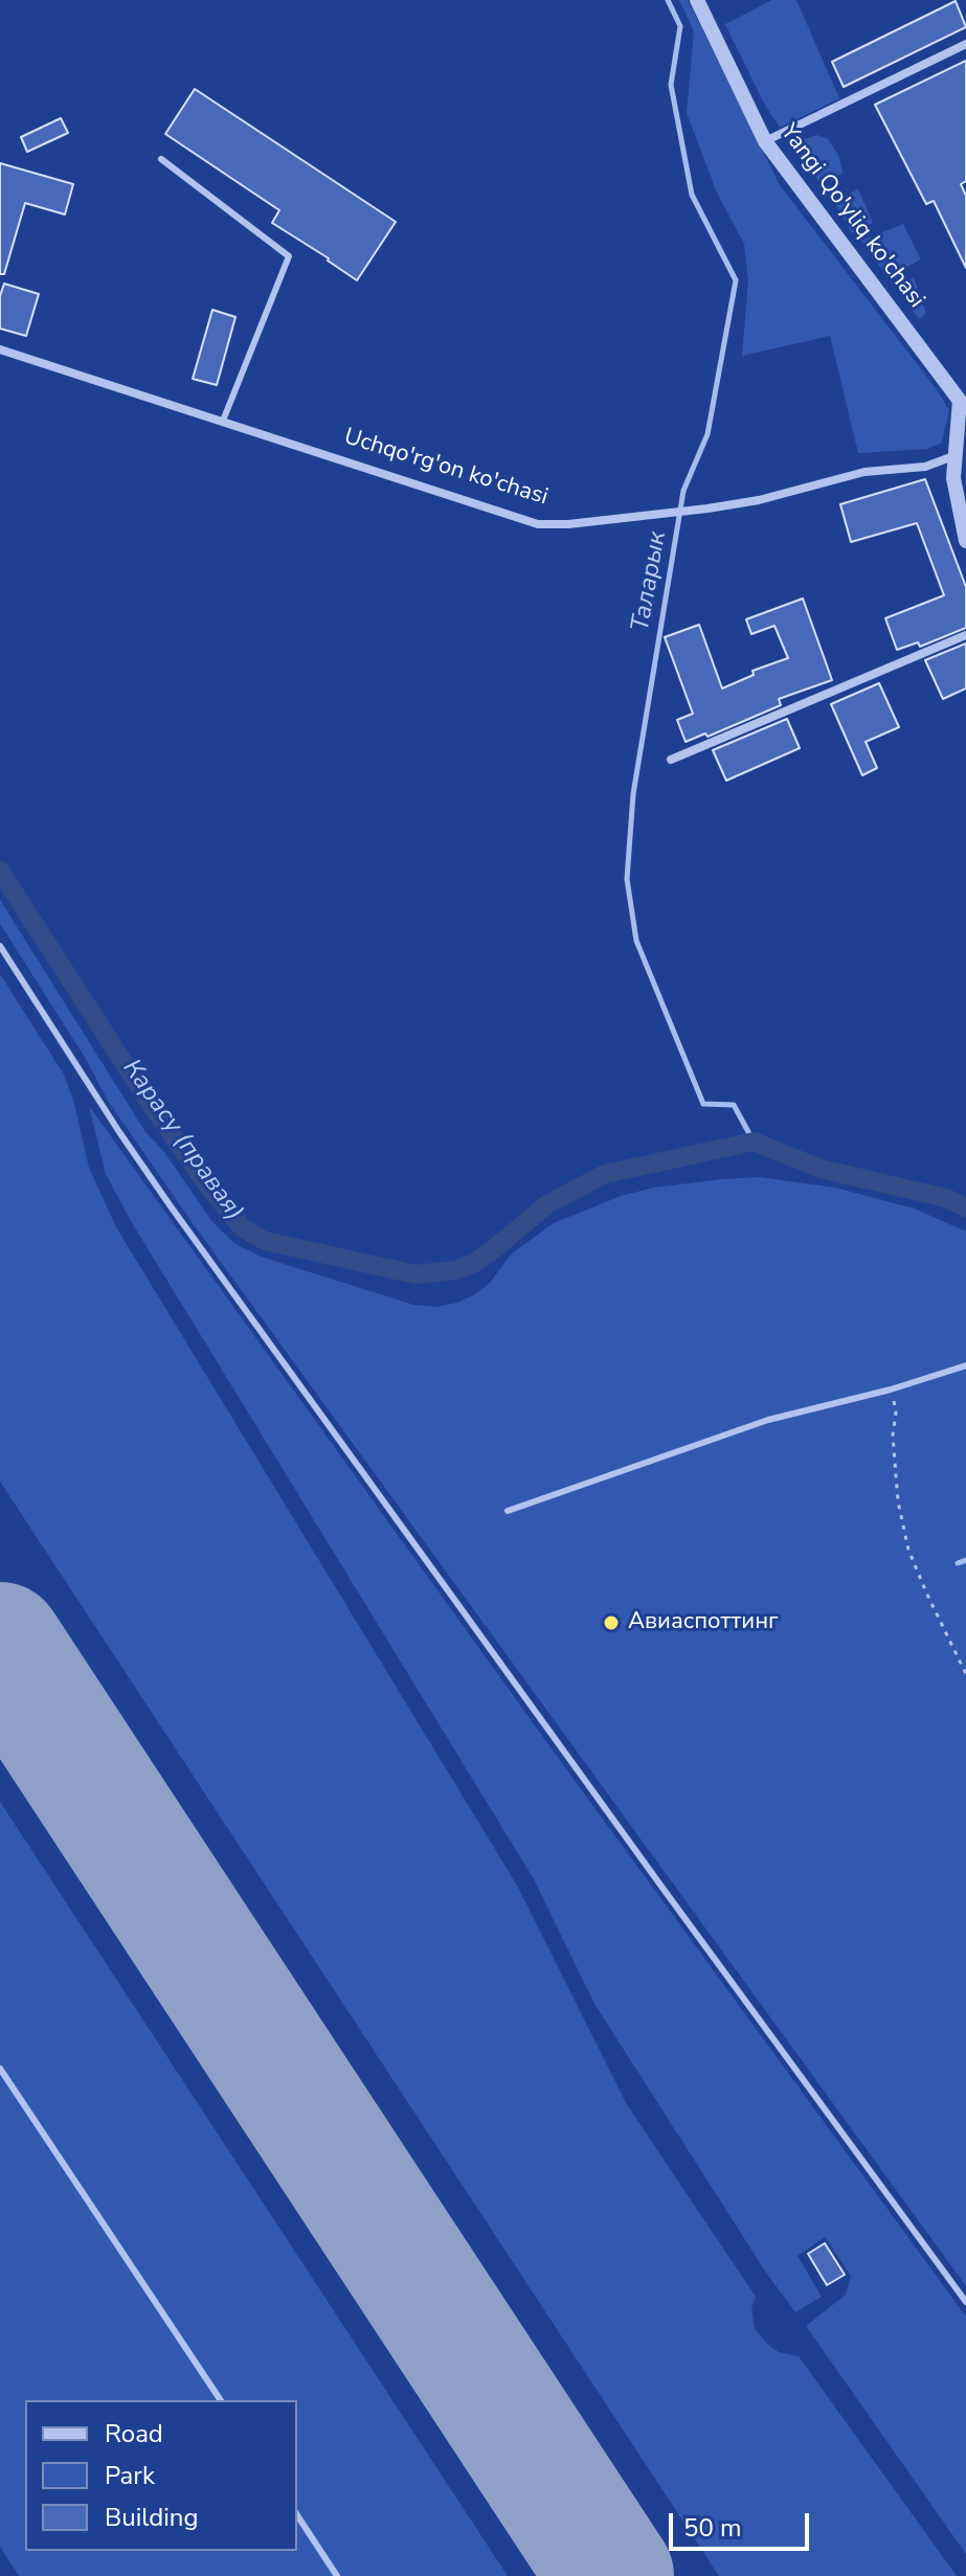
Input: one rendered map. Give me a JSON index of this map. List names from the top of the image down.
{
  "streets": {
    "street": ["Yangi Qo'yliq ko'chasi", "Uchqo'rg'on ko'chasi"]
  },
  "crossings": [
    ["Yangi Qo'yliq ko'chasi", "Uchqo'rg'on ko'chasi"]
  ],
  "water": ["Таларык", "Карасу (правая)"],
  "places": ["Авиаспоттинг"],
  "legend": ["Road", "Park", "Building"],
  "scale_bar": "50 m"
}
